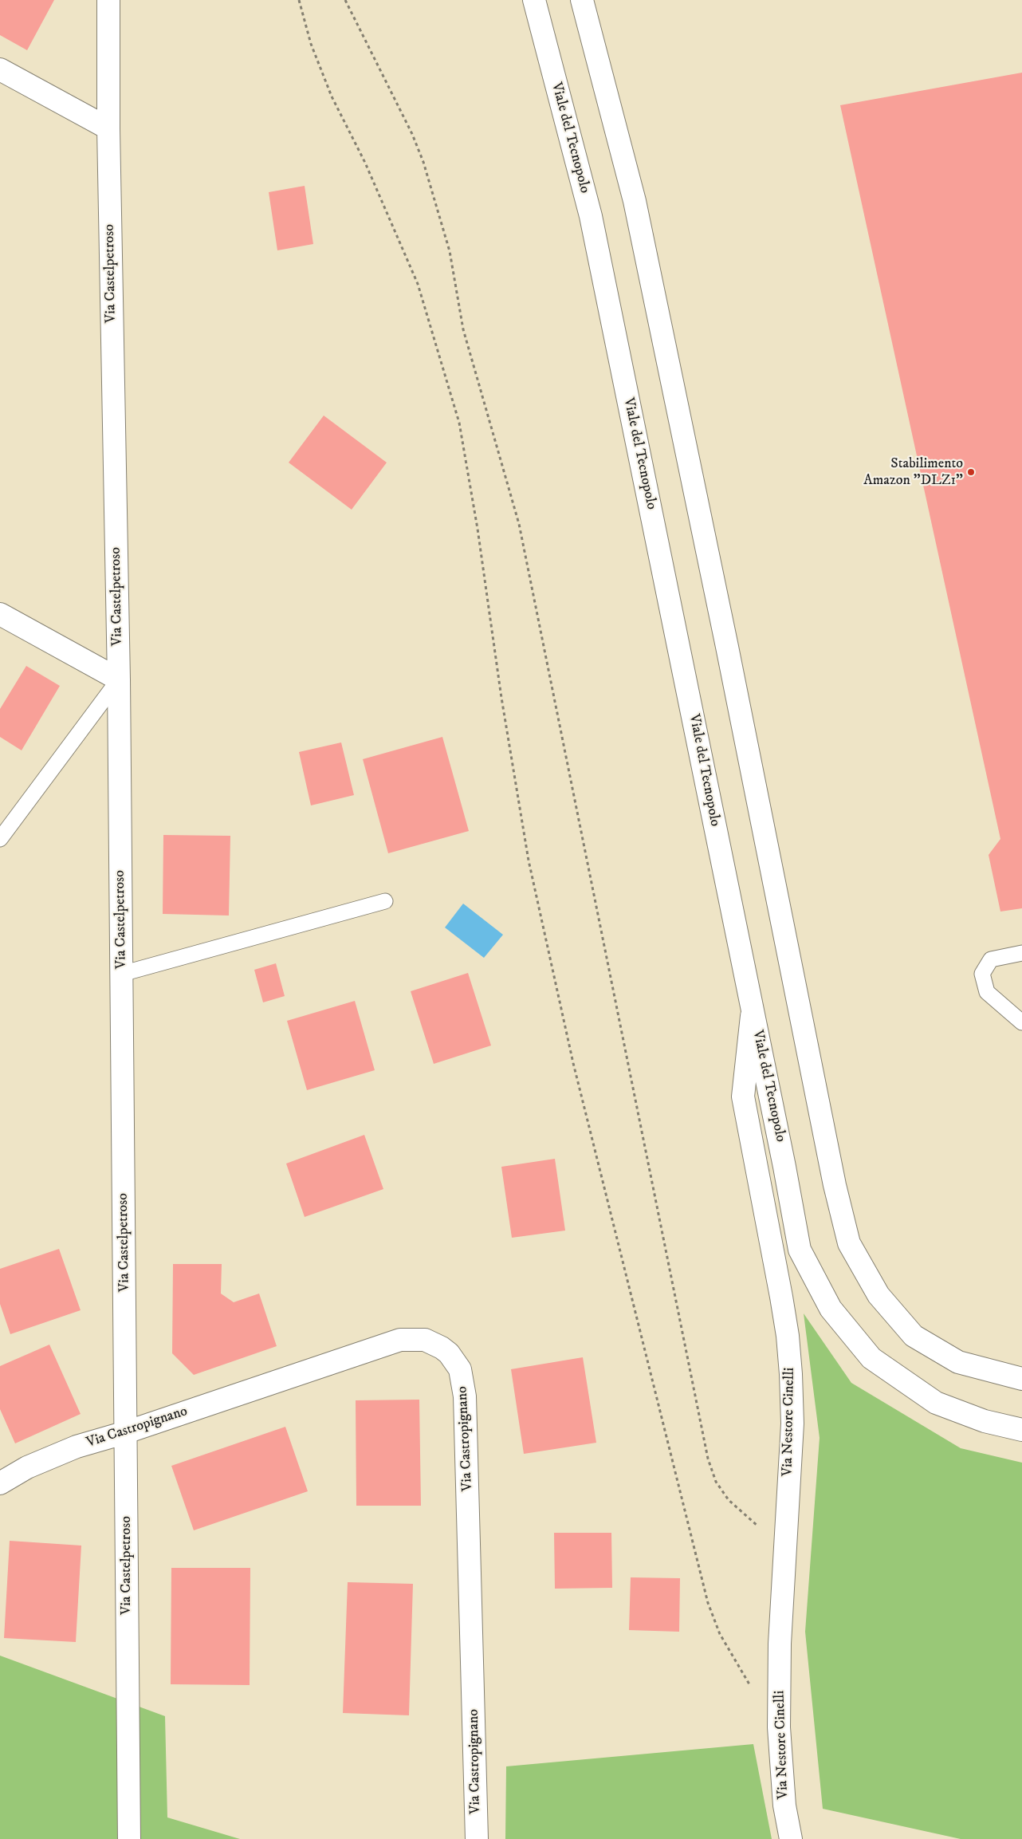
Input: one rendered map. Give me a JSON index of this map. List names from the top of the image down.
{
  "streets": {
    "street": [
      "Viale del Tecnopolo",
      "Via Castelpetroso",
      "Via Nestore Cinelli",
      "Via Castropignano"
    ]
  },
  "crossings": [
    ["Viale del Tecnopolo", "Via Nestore Cinelli"],
    ["Via Castelpetroso", "Via Castropignano"]
  ],
  "places": ["Stabilimento Amazon \"DLZ1\""]
}
